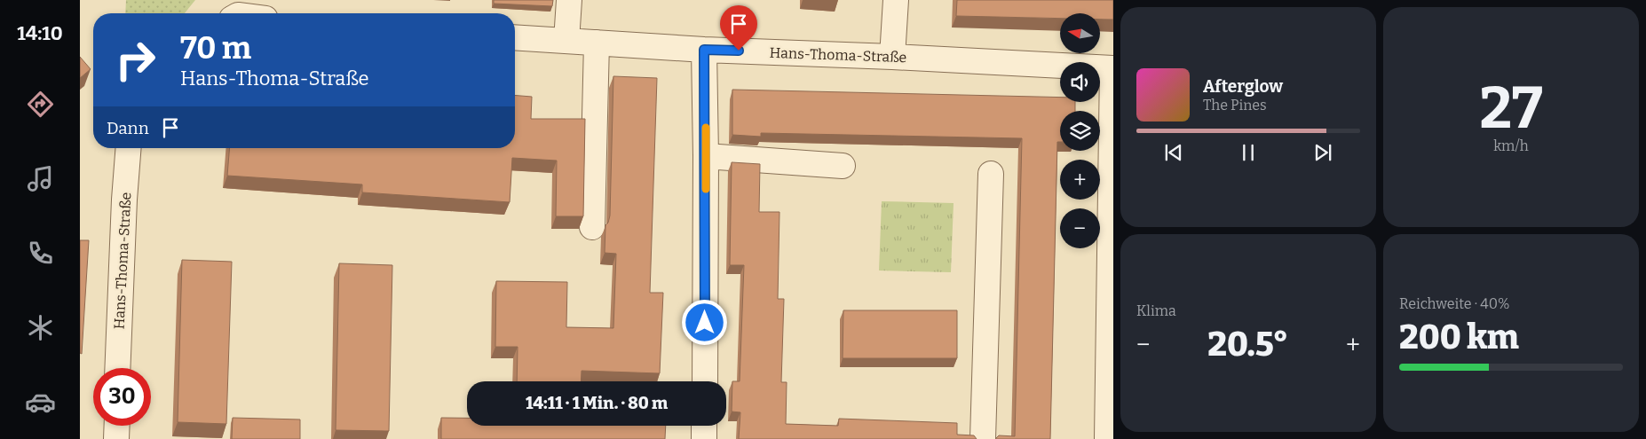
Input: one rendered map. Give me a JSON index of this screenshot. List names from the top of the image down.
{
  "streets": {
    "street": ["Hans-Thoma-Straße"]
  },
  "north": "left",
  "page": {
    "tabs": "14:10",
    "tile": [
      ["27", "km/h"],
      "Klima",
      ["Reichweite · 40%", "200 km"]
    ],
    "map_buttons": ["+", "−"],
    "turn": ["70 m", "Hans-Thoma-Straße"],
    "song": ["Afterglow", "The Pines"],
    "then": "Dann",
    "heat": ["−", "20.5°", "+"],
    "limit": "30",
    "trip": "14:11 · 1 Min. · 80 m"
  }
}
